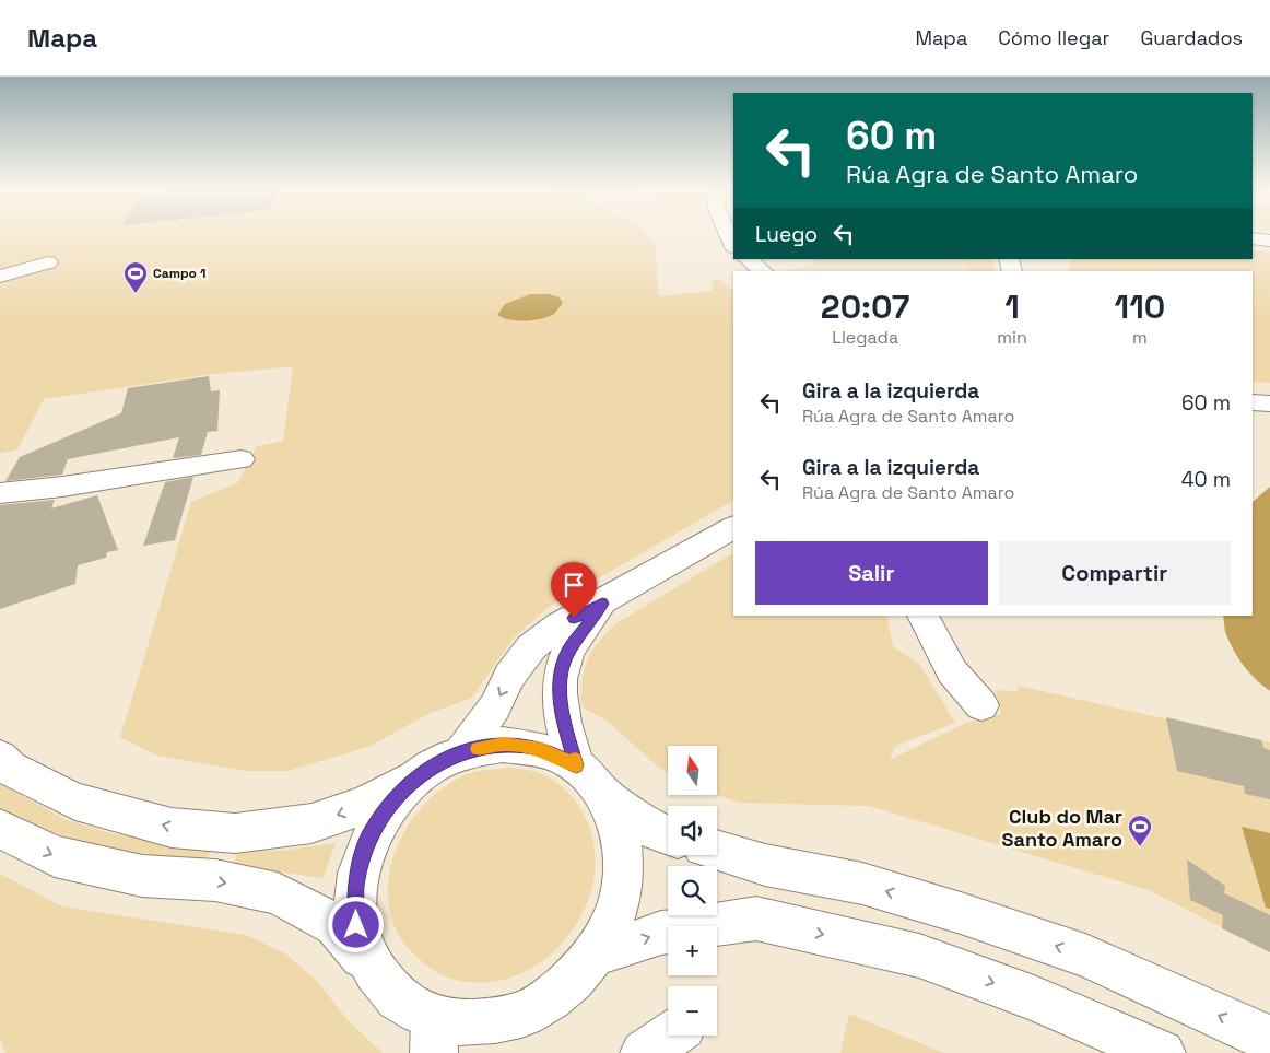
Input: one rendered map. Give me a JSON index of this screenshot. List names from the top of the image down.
{
  "places": {
    "sports": ["Campo 1", "Club do Mar Santo Amaro"]
  },
  "north": "top",
  "page": {
    "header": "Mapa",
    "nav": ["Mapa", "Cómo llegar", "Guardados"],
    "turn": ["60 m", "Rúa Agra de Santo Amaro"],
    "then": "Luego",
    "eta": [
      "20:07",
      "Llegada",
      "1",
      "min",
      "110",
      "m"
    ],
    "list": [
      {
        "name": "Gira a la izquierda",
        "note": "Rúa Agra de Santo Amaro",
        "value": "60 m"
      },
      {
        "name": "Gira a la izquierda",
        "note": "Rúa Agra de Santo Amaro",
        "value": "40 m"
      }
    ],
    "buttons": ["Salir", "Compartir"],
    "map_buttons": ["+", "−"]
  }
}
